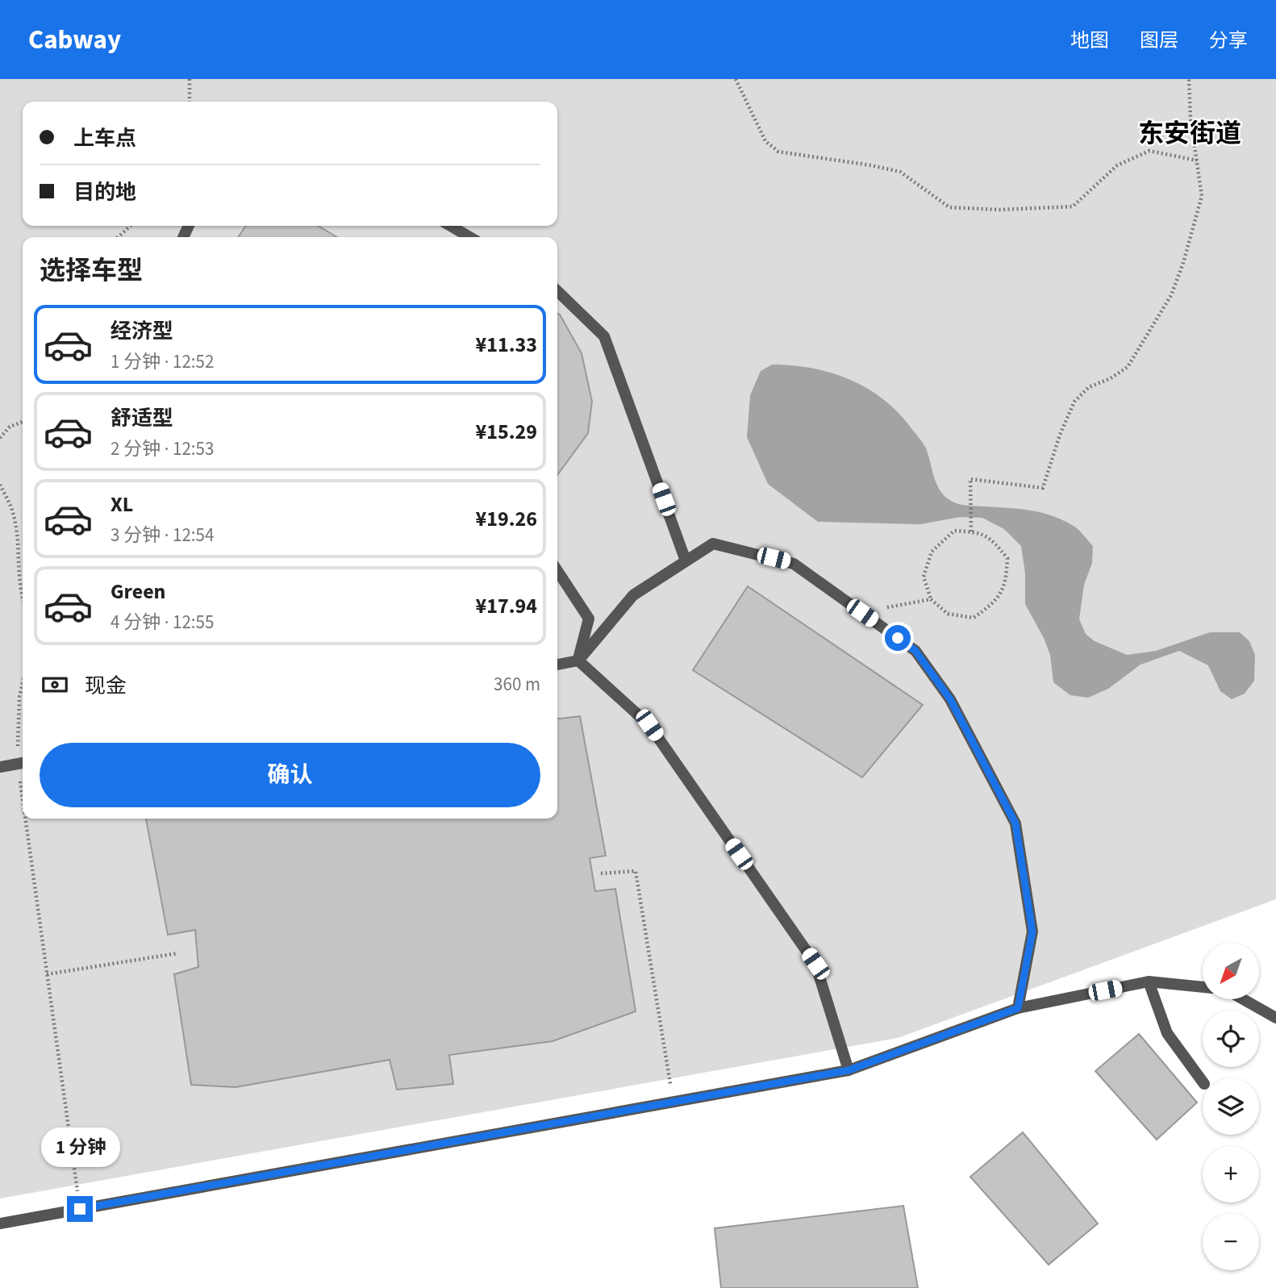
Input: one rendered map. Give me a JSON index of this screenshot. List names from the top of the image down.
{
  "districts": ["东安街道"],
  "north": "bottom left",
  "page": {
    "header": "Cabway",
    "nav": ["地图", "图层", "分享"],
    "banner": ["上车点", "目的地"],
    "heading": "选择车型",
    "list": [
      {
        "name": "经济型",
        "note": "1 分钟 · 12:52",
        "value": "¥11.33"
      },
      {
        "name": "舒适型",
        "note": "2 分钟 · 12:53",
        "value": "¥15.29"
      },
      {
        "name": "XL",
        "note": "3 分钟 · 12:54",
        "value": "¥19.26"
      },
      {
        "name": "Green",
        "note": "4 分钟 · 12:55",
        "value": "¥17.94"
      }
    ],
    "pay": ["现金", "360 m"],
    "buttons": "确认",
    "map_buttons": ["+", "−"],
    "bubble": "1 分钟"
  }
}
